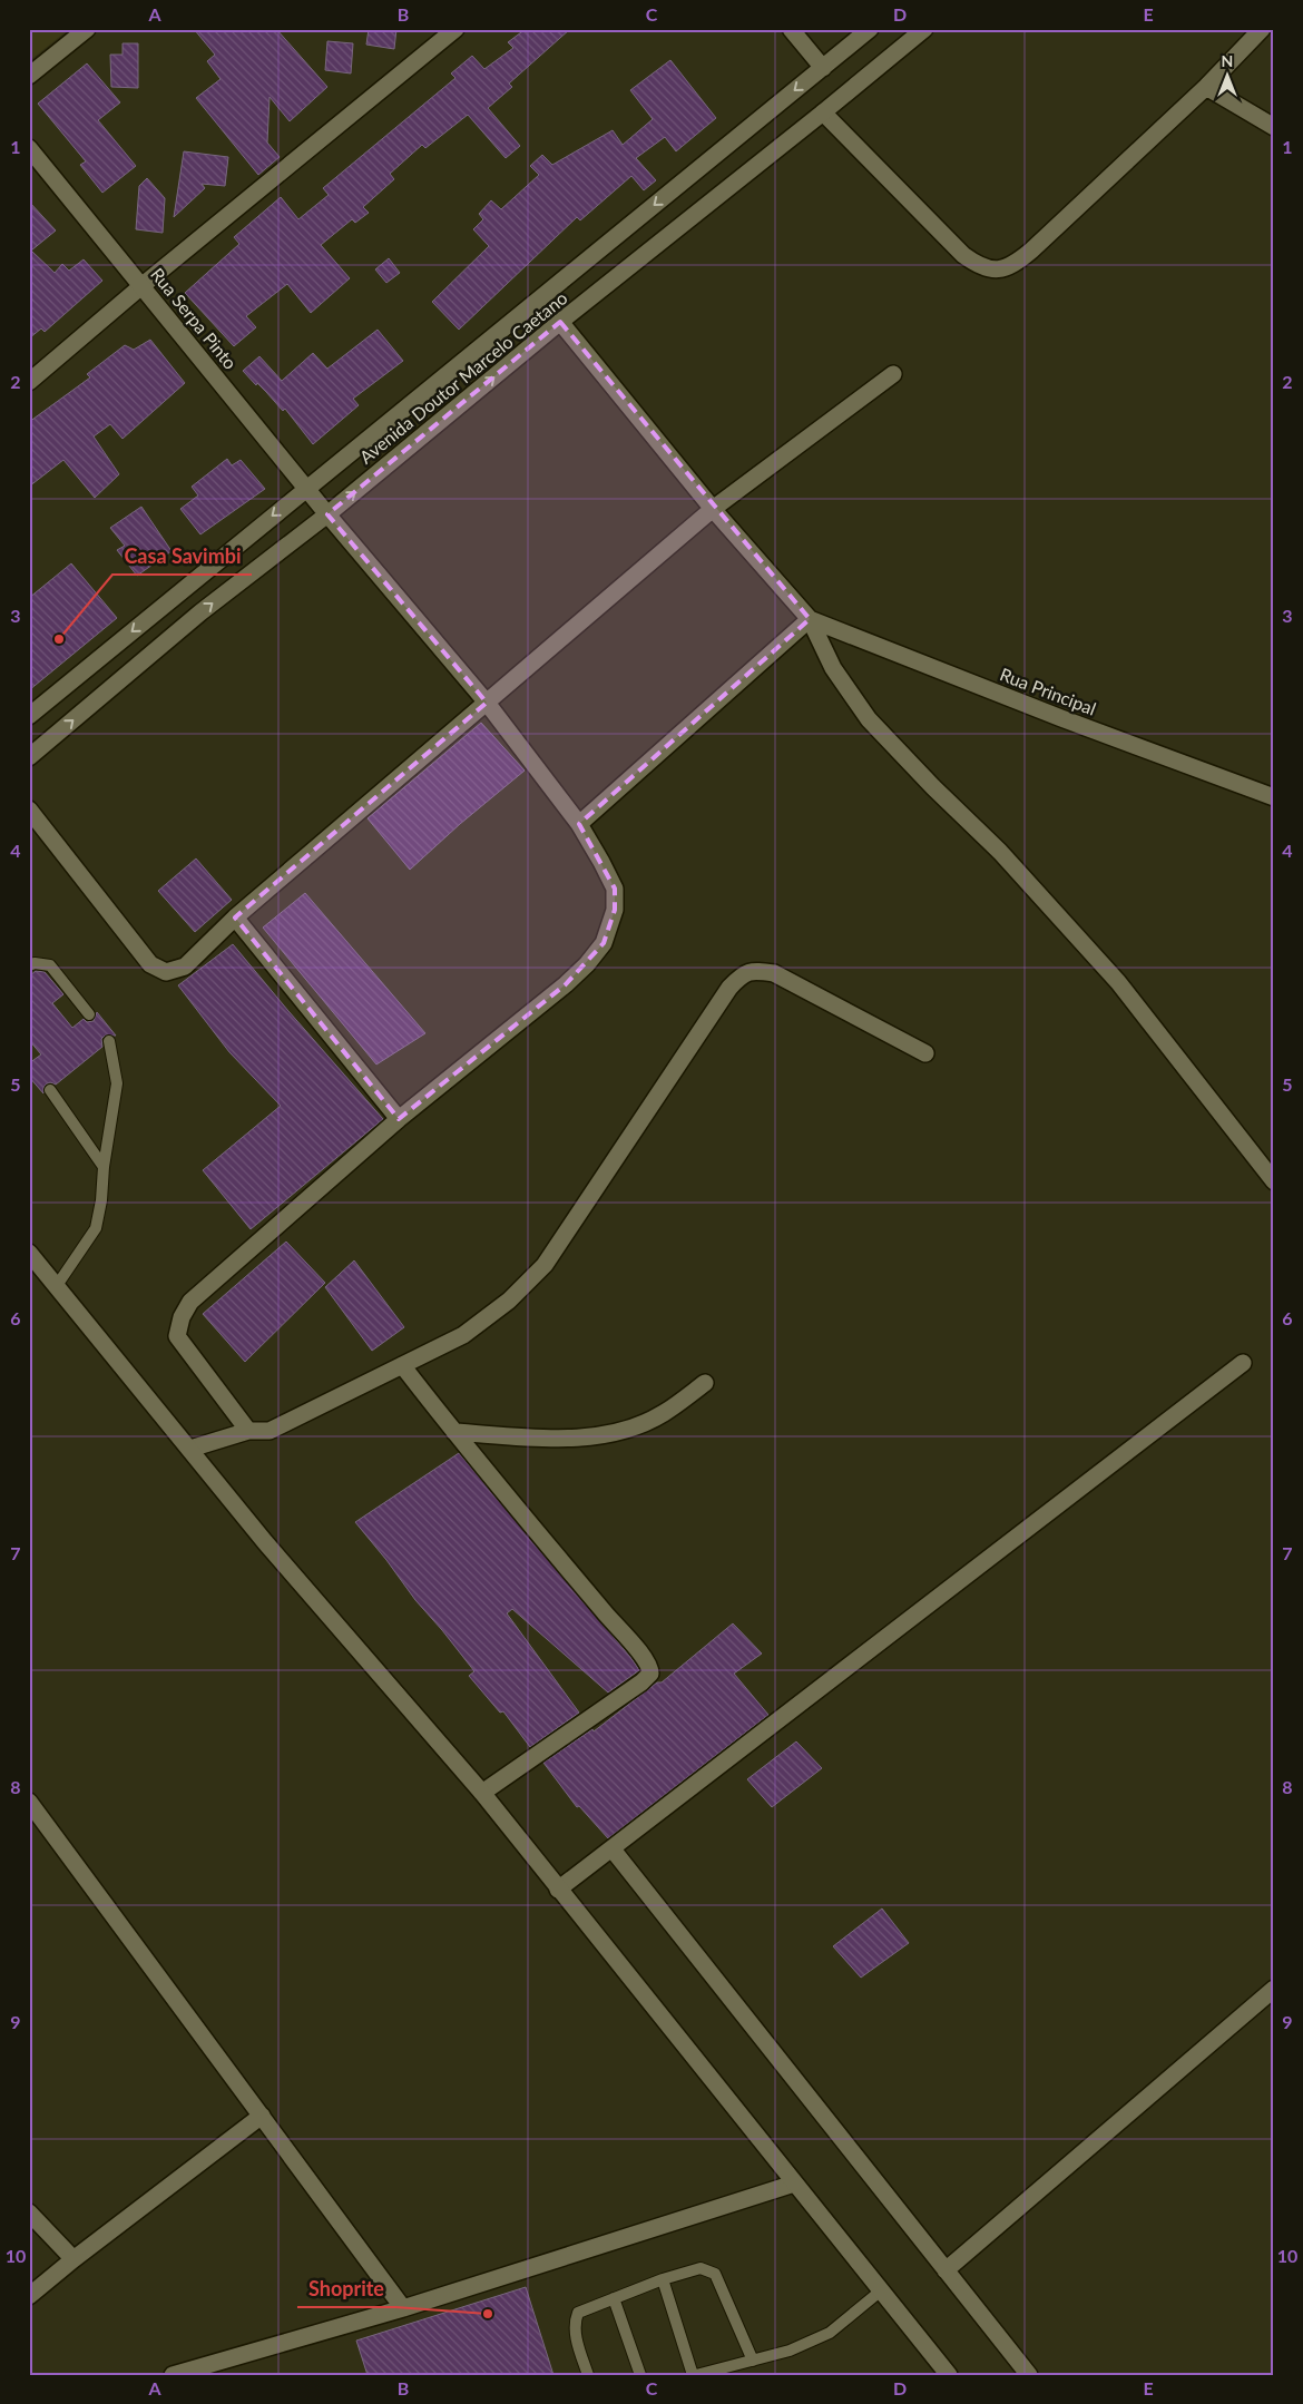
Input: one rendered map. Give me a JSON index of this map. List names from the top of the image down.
{
  "streets": {
    "street": ["Rua Serpa Pinto", "Avenida Doutor Marcelo Caetano", "Rua Principal"]
  },
  "crossings": [
    ["Rua Serpa Pinto", "Avenida Doutor Marcelo Caetano"]
  ],
  "places": ["Casa Savimbi", "Shoprite"],
  "north": "top",
  "grid": {
    "columns": [
      "A",
      "B",
      "C",
      "D",
      "E"
    ],
    "rows": [
      "1",
      "2",
      "3",
      "4",
      "5",
      "6",
      "7",
      "8",
      "9",
      "10"
    ]
  }
}
